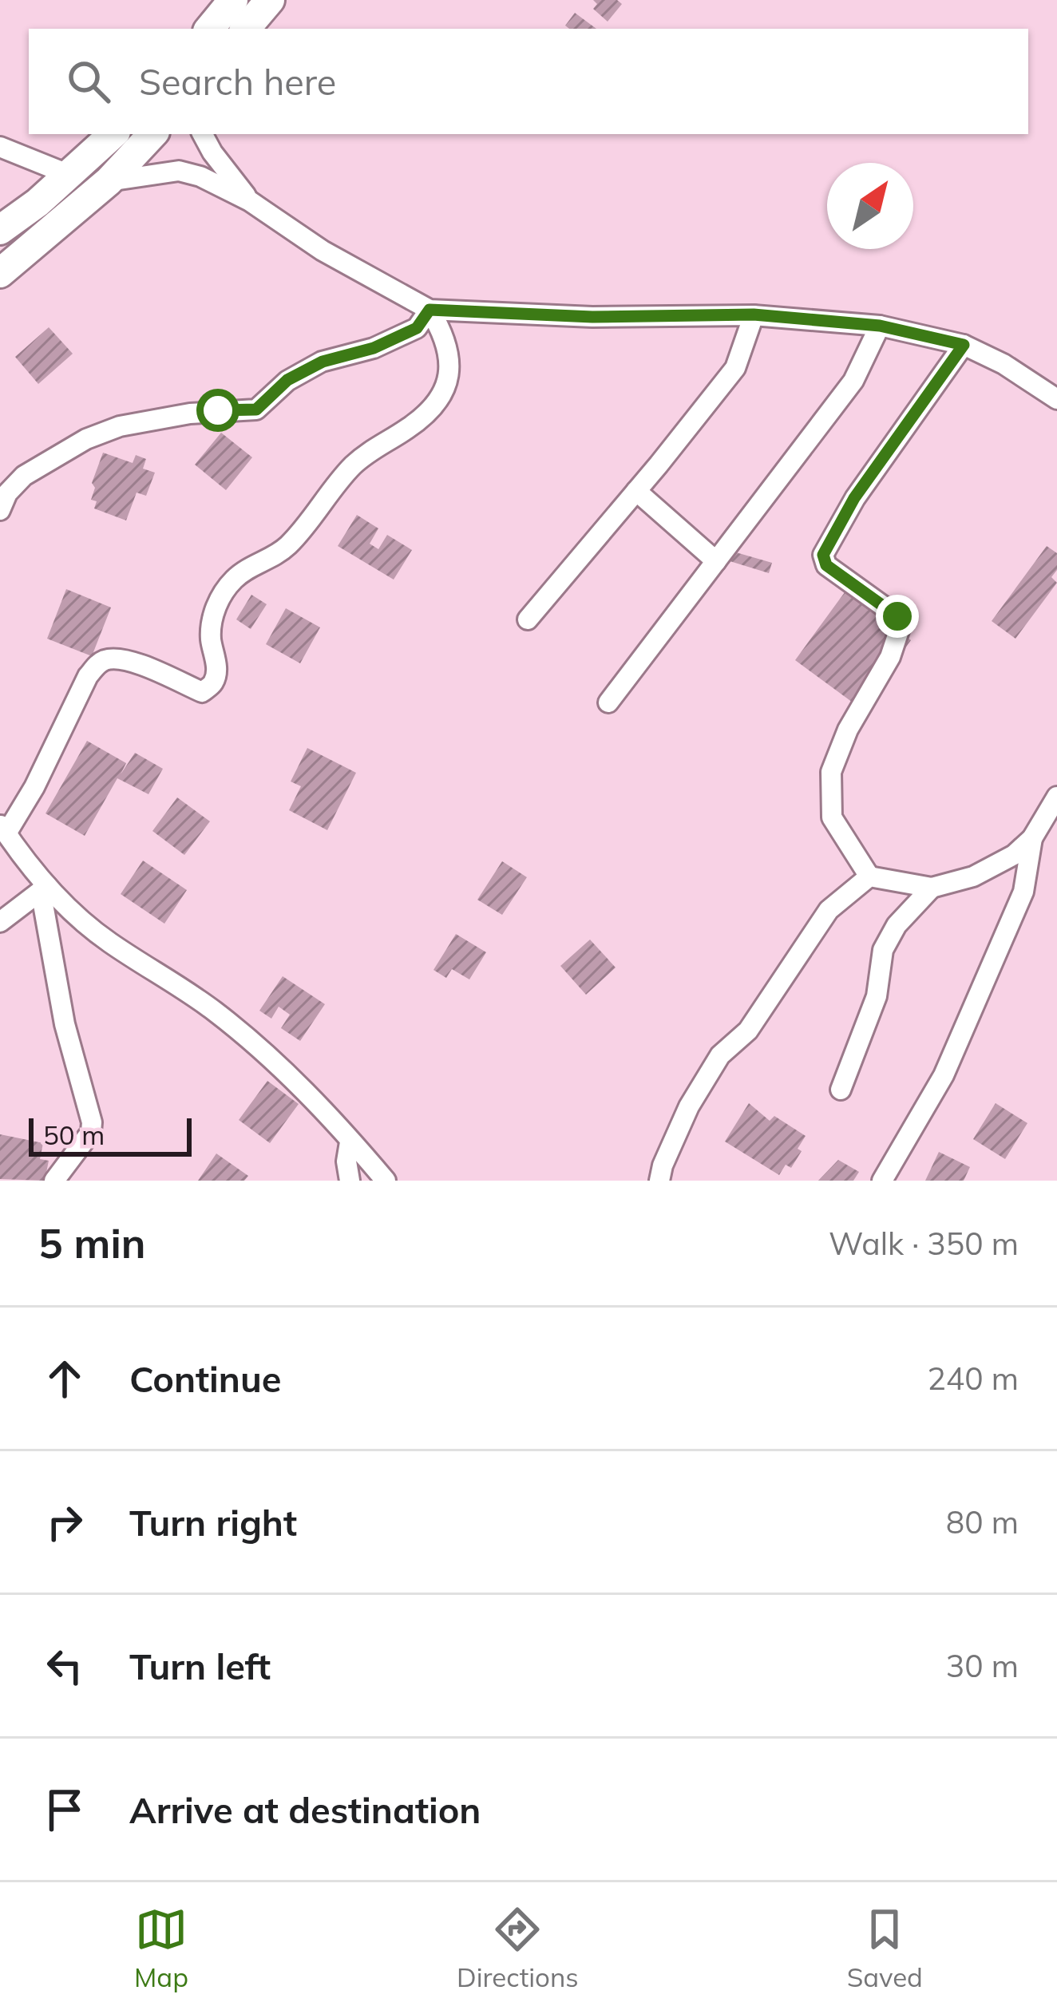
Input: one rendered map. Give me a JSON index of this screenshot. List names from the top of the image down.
{
  "scale_bar": "50 m",
  "north": "top right",
  "page": {
    "search": "Search here",
    "scale": "50 m",
    "heading": ["5 min", "Walk · 350 m"],
    "list": [
      ["Continue", "240 m"],
      ["Turn right", "80 m"],
      ["Turn left", "30 m"],
      "Arrive at destination"
    ],
    "nav": ["Map", "Directions", "Saved"]
  }
}
